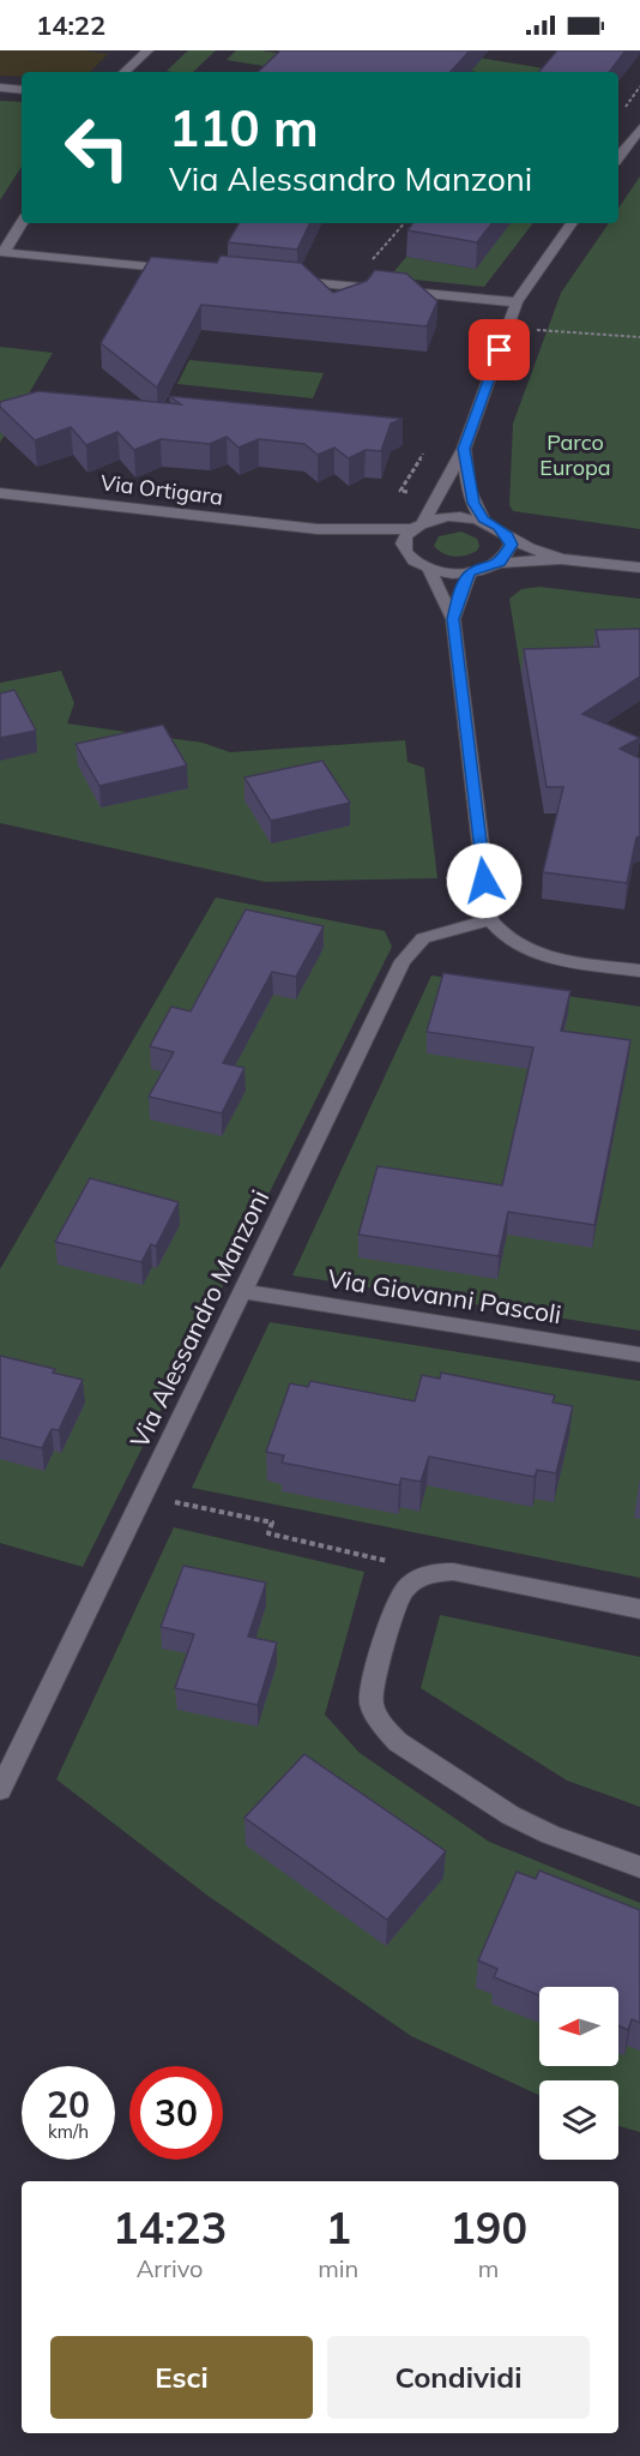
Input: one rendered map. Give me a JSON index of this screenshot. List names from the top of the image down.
{
  "streets": {
    "street": ["Via Ortigara", "Via Giovanni Pascoli", "Via Alessandro Manzoni"]
  },
  "crossings": [
    ["Via Giovanni Pascoli", "Via Alessandro Manzoni"]
  ],
  "parks": ["Parco Europa"],
  "north": "left",
  "page": {
    "status": "14:22",
    "turn": ["110 m", "Via Alessandro Manzoni"],
    "speed": "20 km/h",
    "limit": "30",
    "eta": [
      "14:23",
      "Arrivo",
      "1",
      "min",
      "190",
      "m"
    ],
    "buttons": ["Esci", "Condividi"]
  }
}
